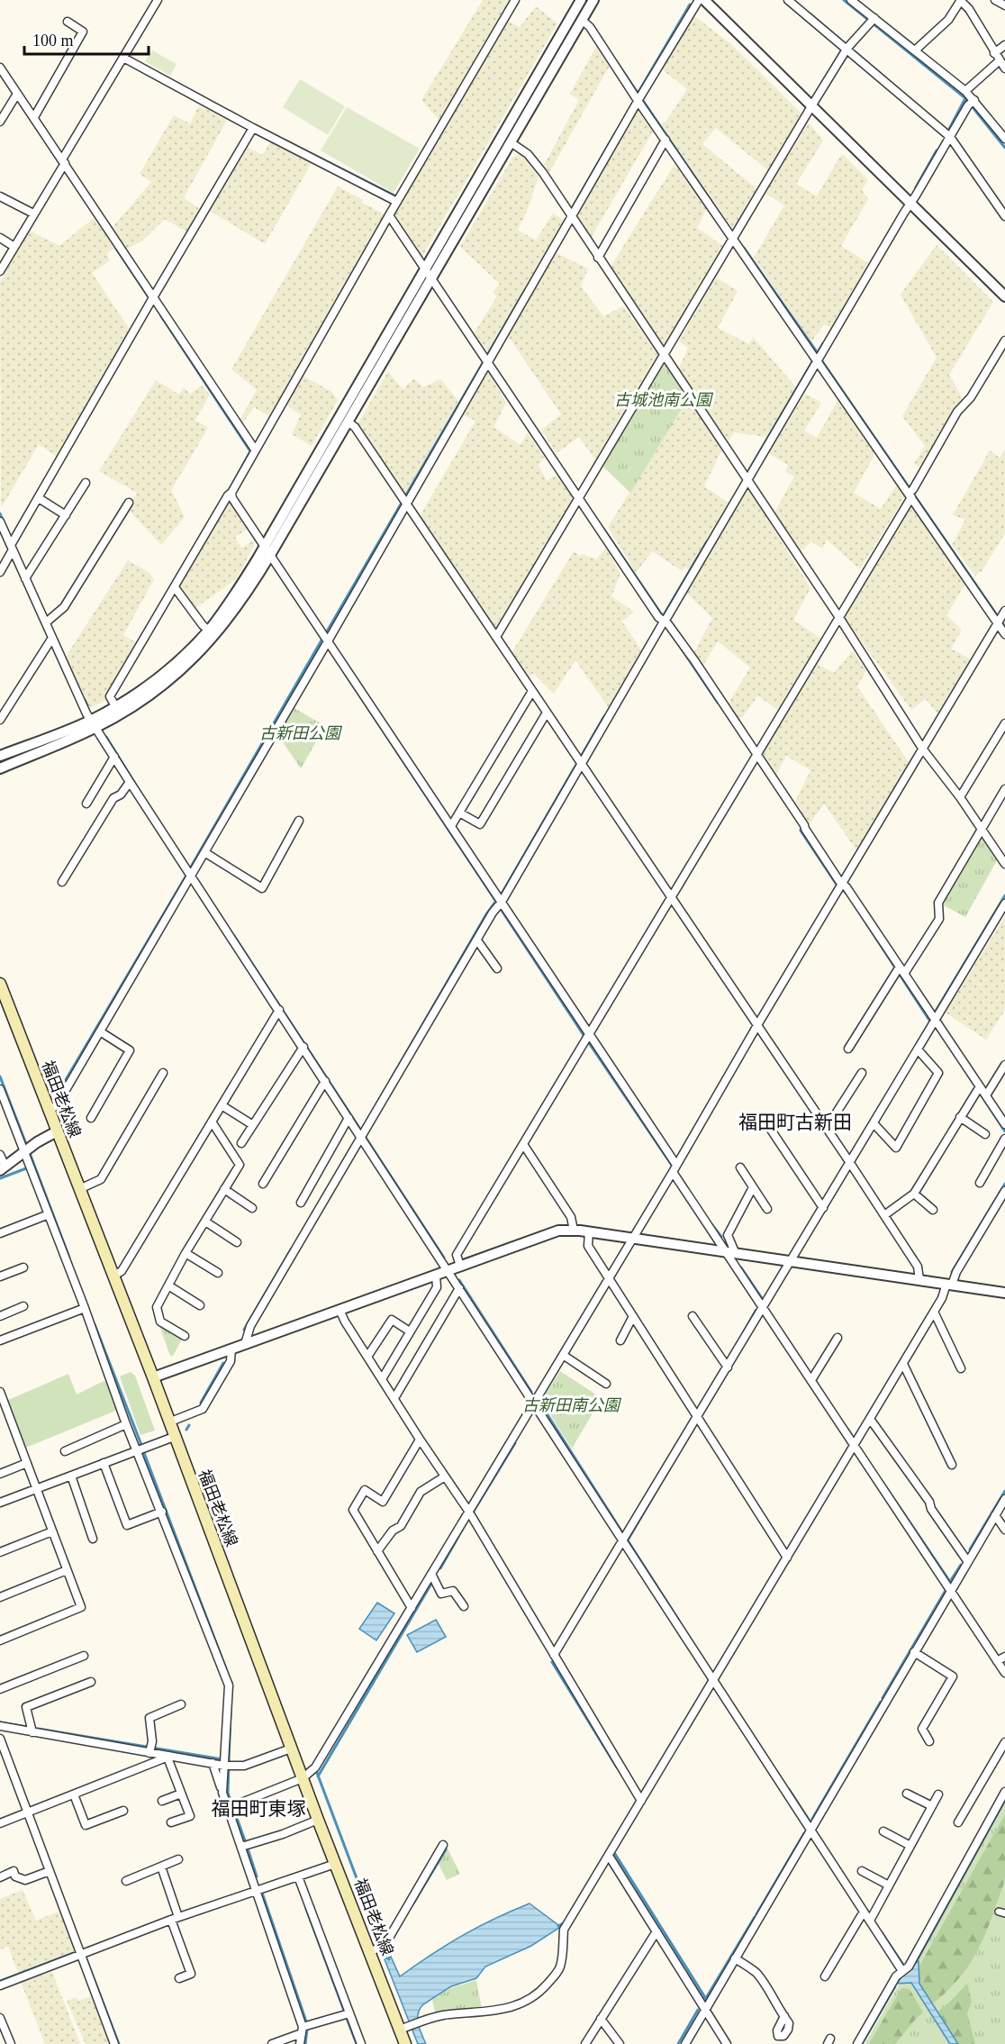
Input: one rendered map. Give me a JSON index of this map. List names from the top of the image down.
{
  "streets": {
    "main road": ["福田老松線"]
  },
  "districts": ["福田町古新田", "福田町東塚"],
  "parks": ["古城池南公園", "古新田公園", "古新田南公園"],
  "scale_bar": "100 m"
}
